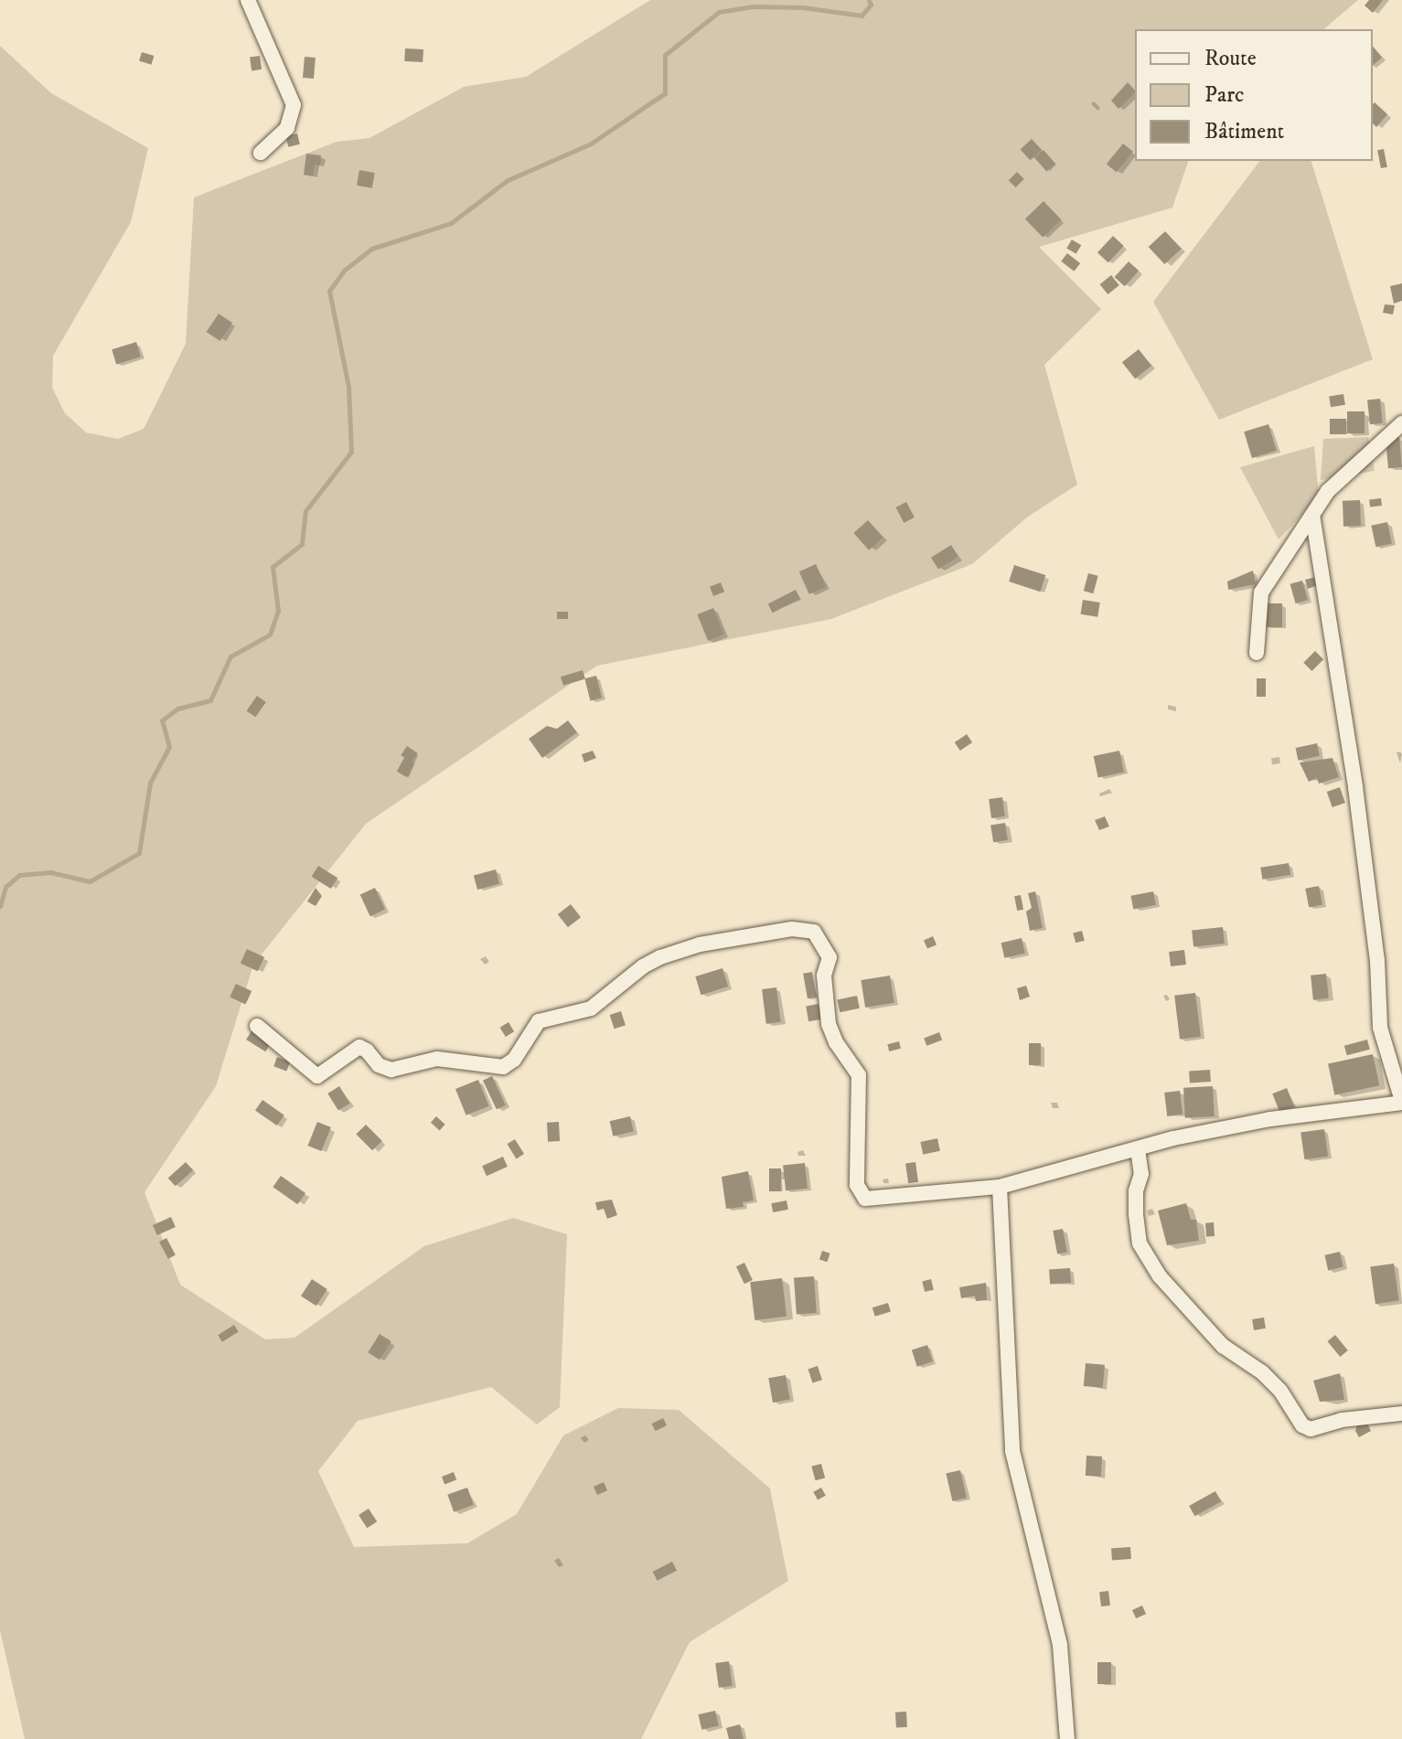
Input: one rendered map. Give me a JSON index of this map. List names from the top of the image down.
{
  "legend": ["Route", "Parc", "Bâtiment"]
}
